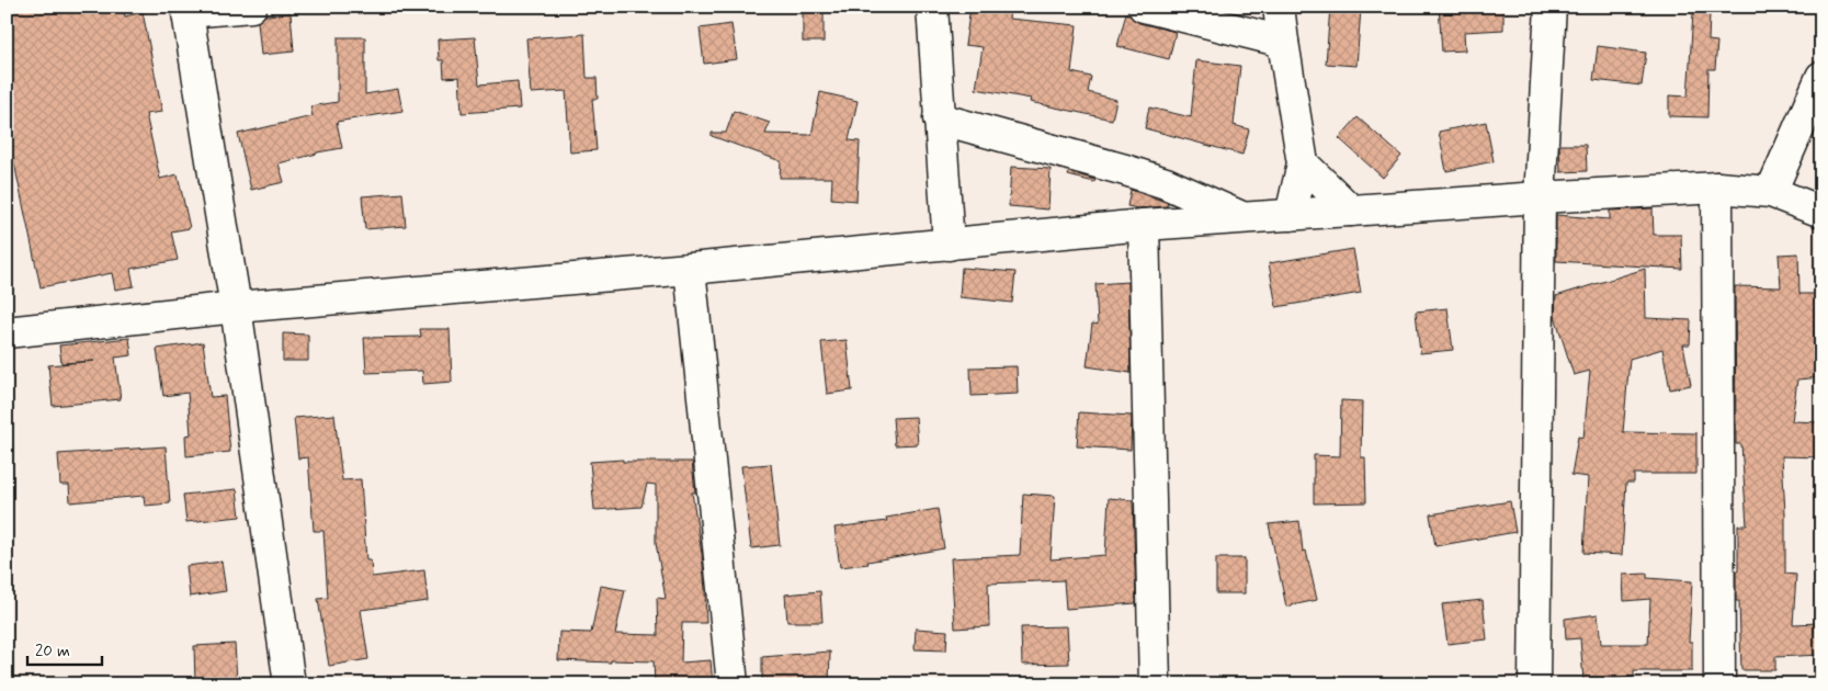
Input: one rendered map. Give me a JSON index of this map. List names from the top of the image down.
{
  "scale_bar": "20 m"
}
